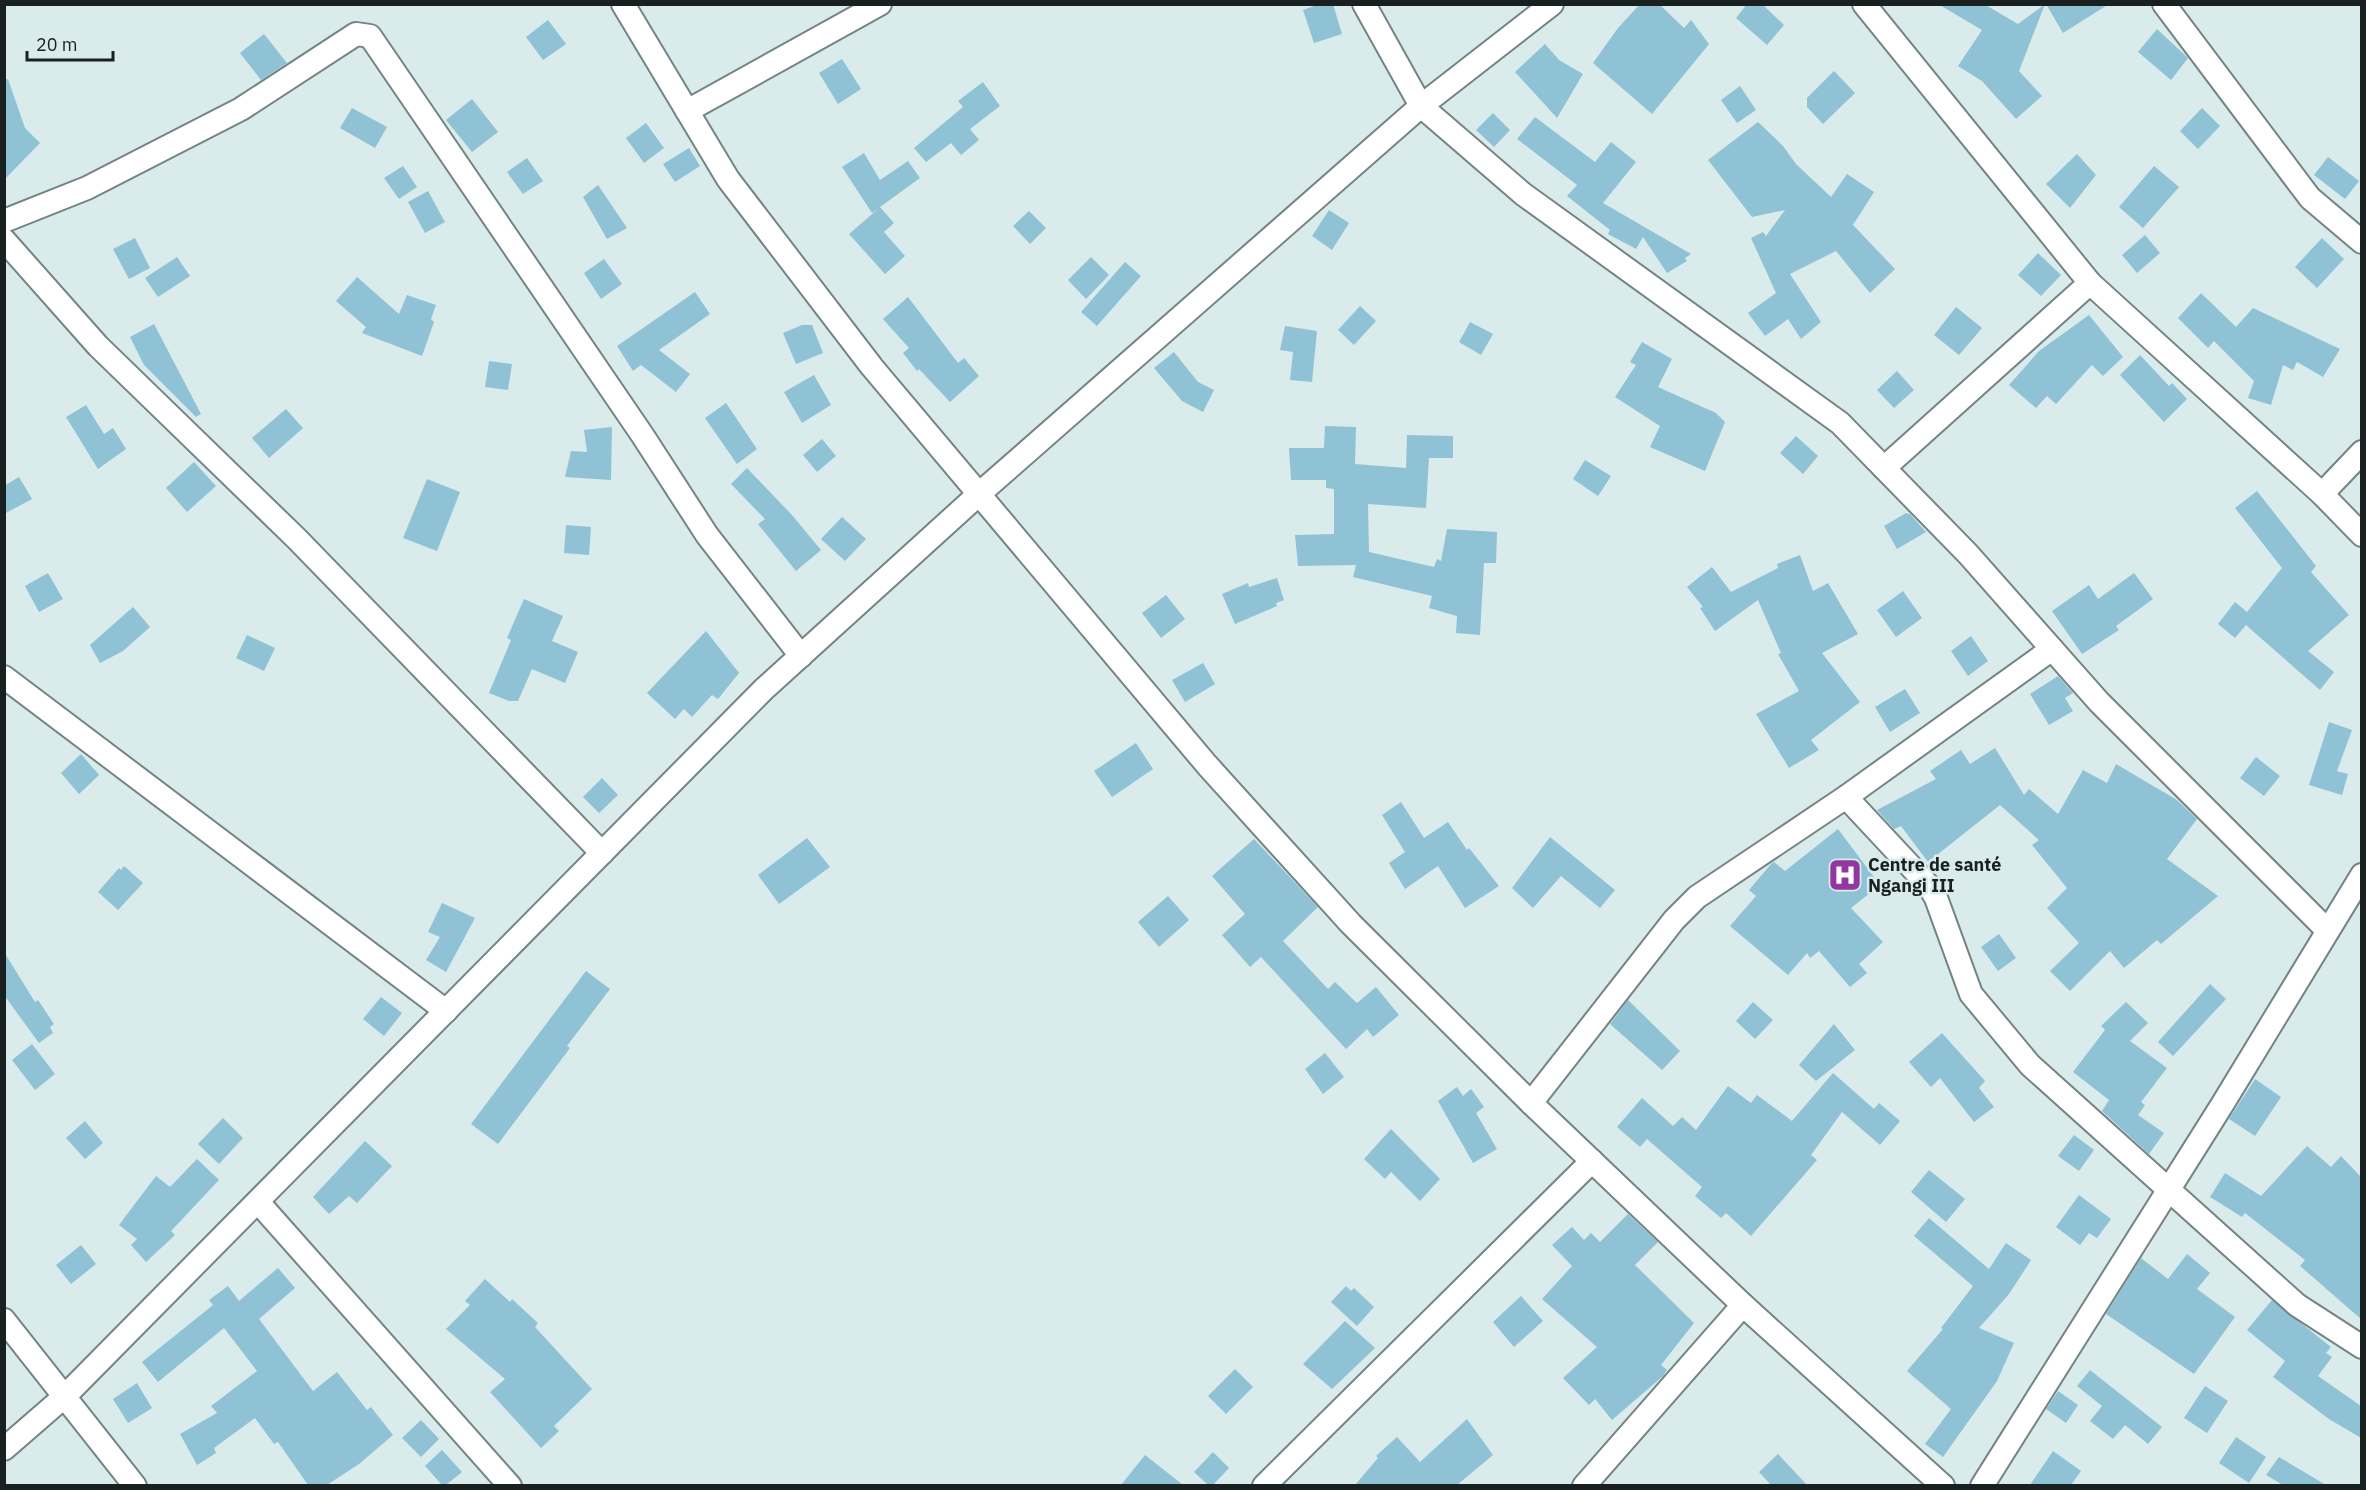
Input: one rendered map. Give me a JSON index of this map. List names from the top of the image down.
{
  "places": {
    "hospital": ["Centre de santé Ngangi III"]
  },
  "scale_bar": "20 m"
}
